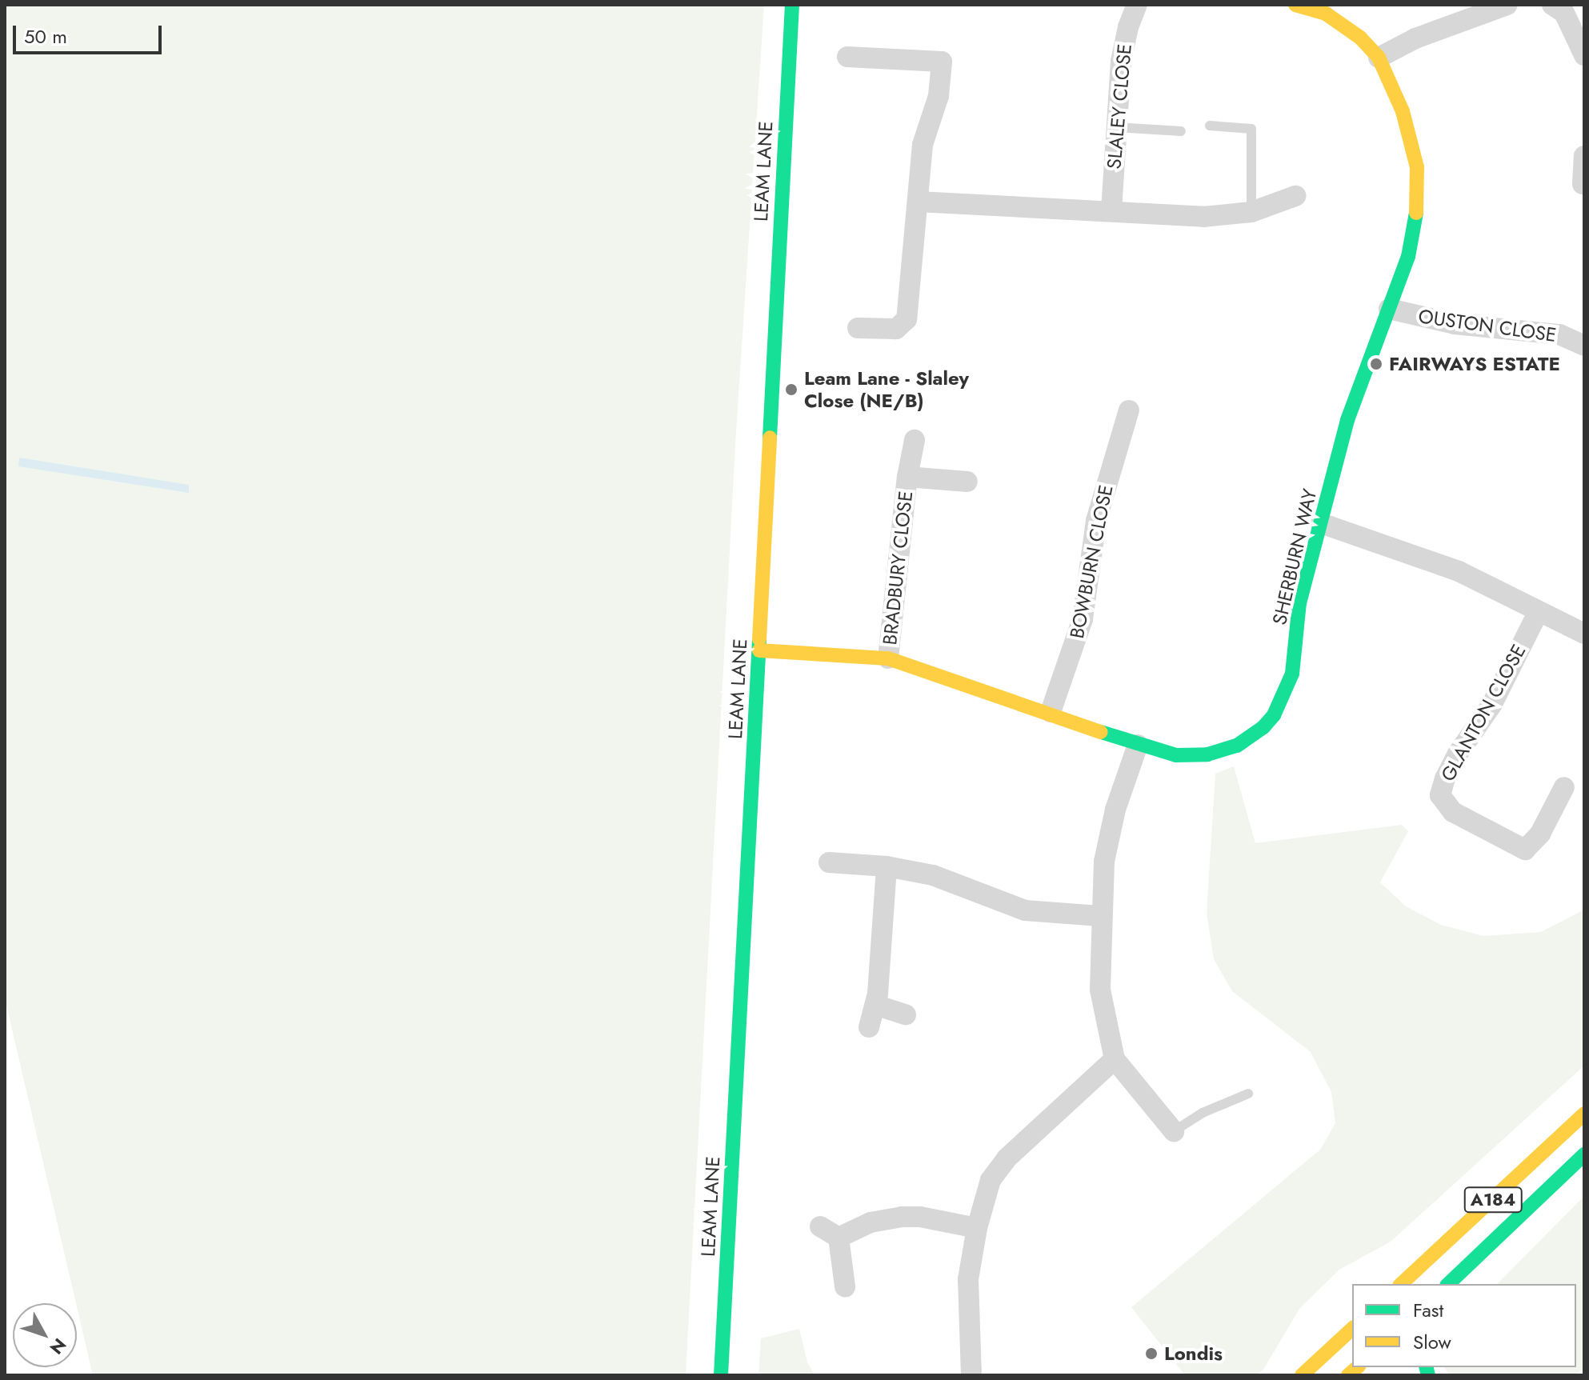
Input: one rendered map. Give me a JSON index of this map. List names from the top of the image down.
{
  "streets": {
    "main road": ["LEAM LANE", "SHERBURN WAY", "A184"],
    "street": [
      "SLALEY CLOSE",
      "OUSTON CLOSE",
      "BOWBURN CLOSE",
      "BRADBURY CLOSE",
      "GLANTON CLOSE"
    ]
  },
  "crossings": [
    ["LEAM LANE", "SHERBURN WAY"],
    ["OUSTON CLOSE", "SHERBURN WAY"],
    ["SHERBURN WAY", "BOWBURN CLOSE"],
    ["SHERBURN WAY", "BRADBURY CLOSE"]
  ],
  "places": ["FAIRWAYS ESTATE", "Leam Lane - Slaley Close (NE/B)", "Londis"],
  "legend": ["Fast", "Slow"],
  "scale_bar": "50 m",
  "north": "bottom right"
}
